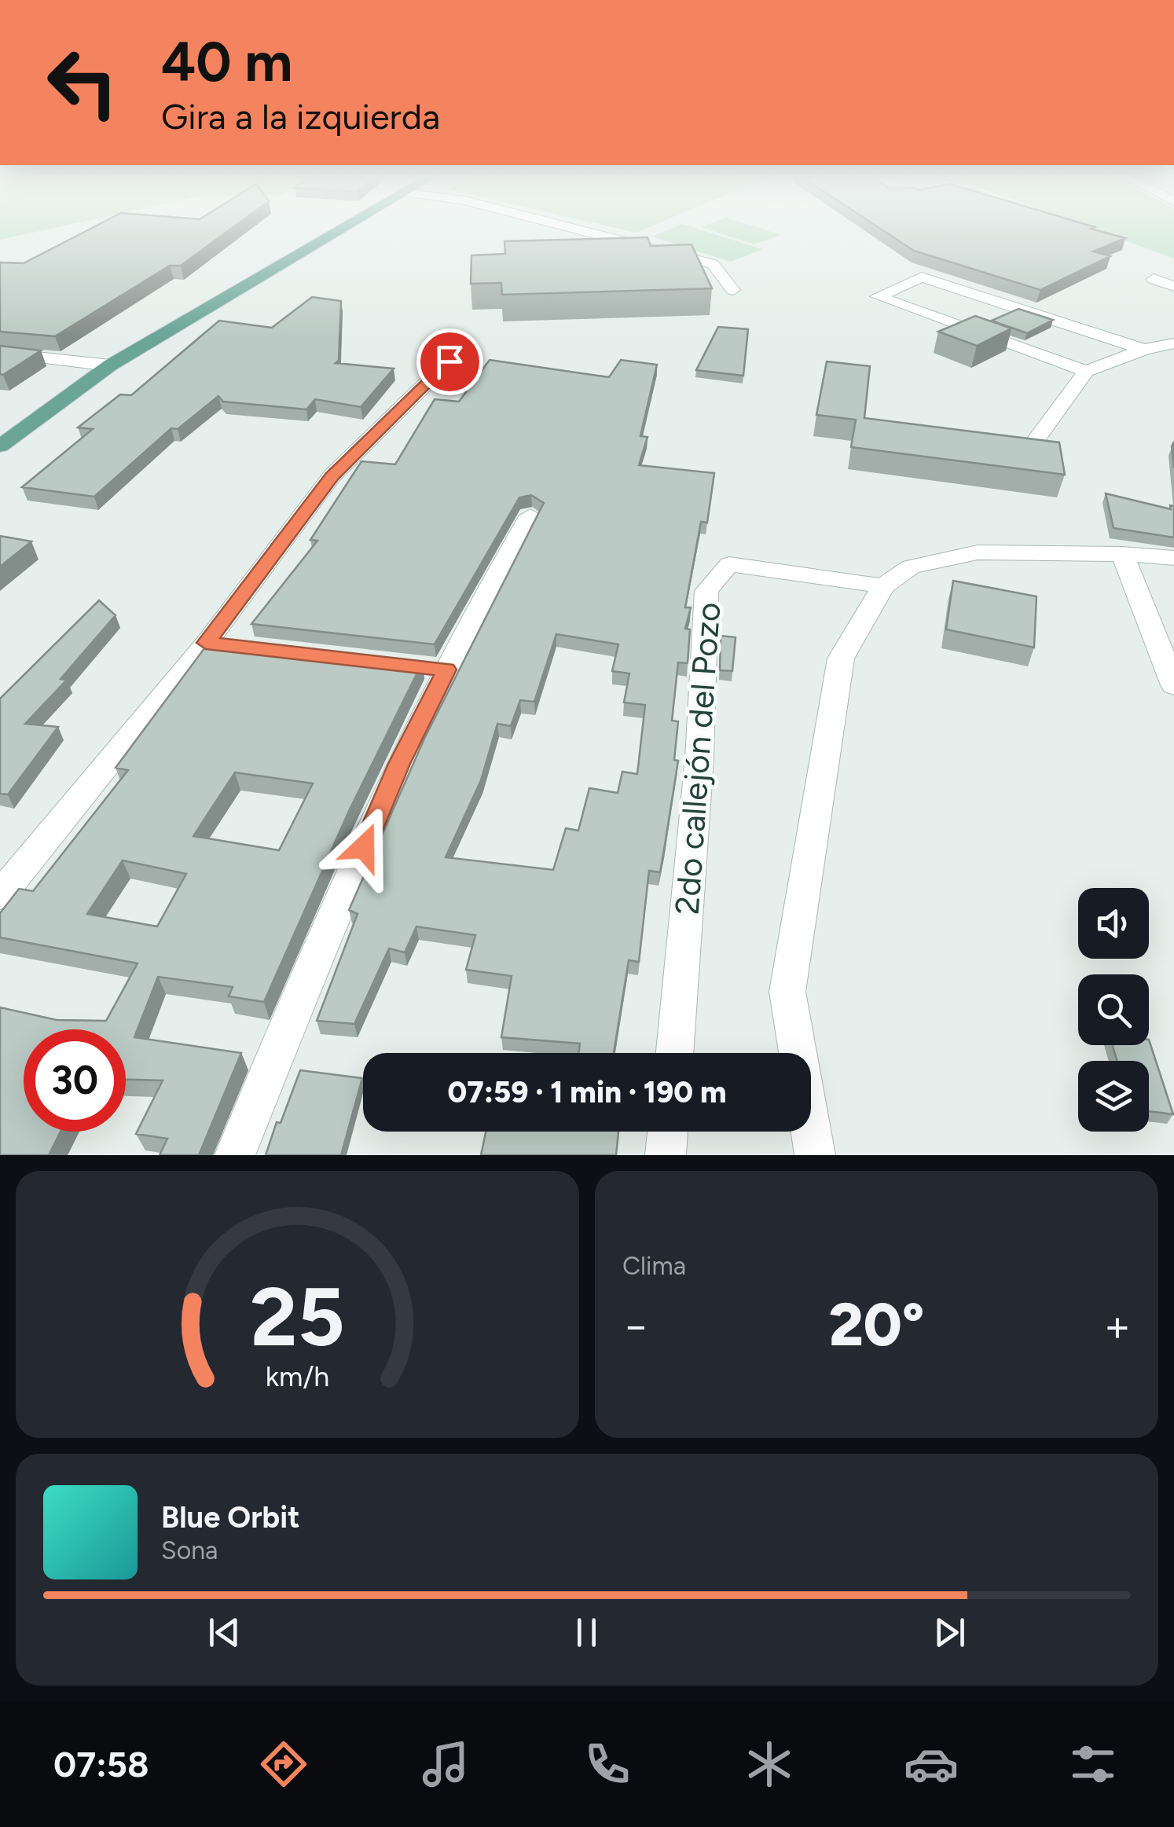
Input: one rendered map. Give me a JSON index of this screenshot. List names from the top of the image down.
{
  "streets": {
    "street": ["2do callejón del Pozo"]
  },
  "page": {
    "turn": ["40 m", "Gira a la izquierda"],
    "limit": "30",
    "trip": "07:59 · 1 min · 190 m",
    "tile": "Clima",
    "heat": ["−", "20°", "+"],
    "song": ["Blue Orbit", "Sona"],
    "tabs": "07:58",
    "gauge": ["25", "km/h"]
  }
}
